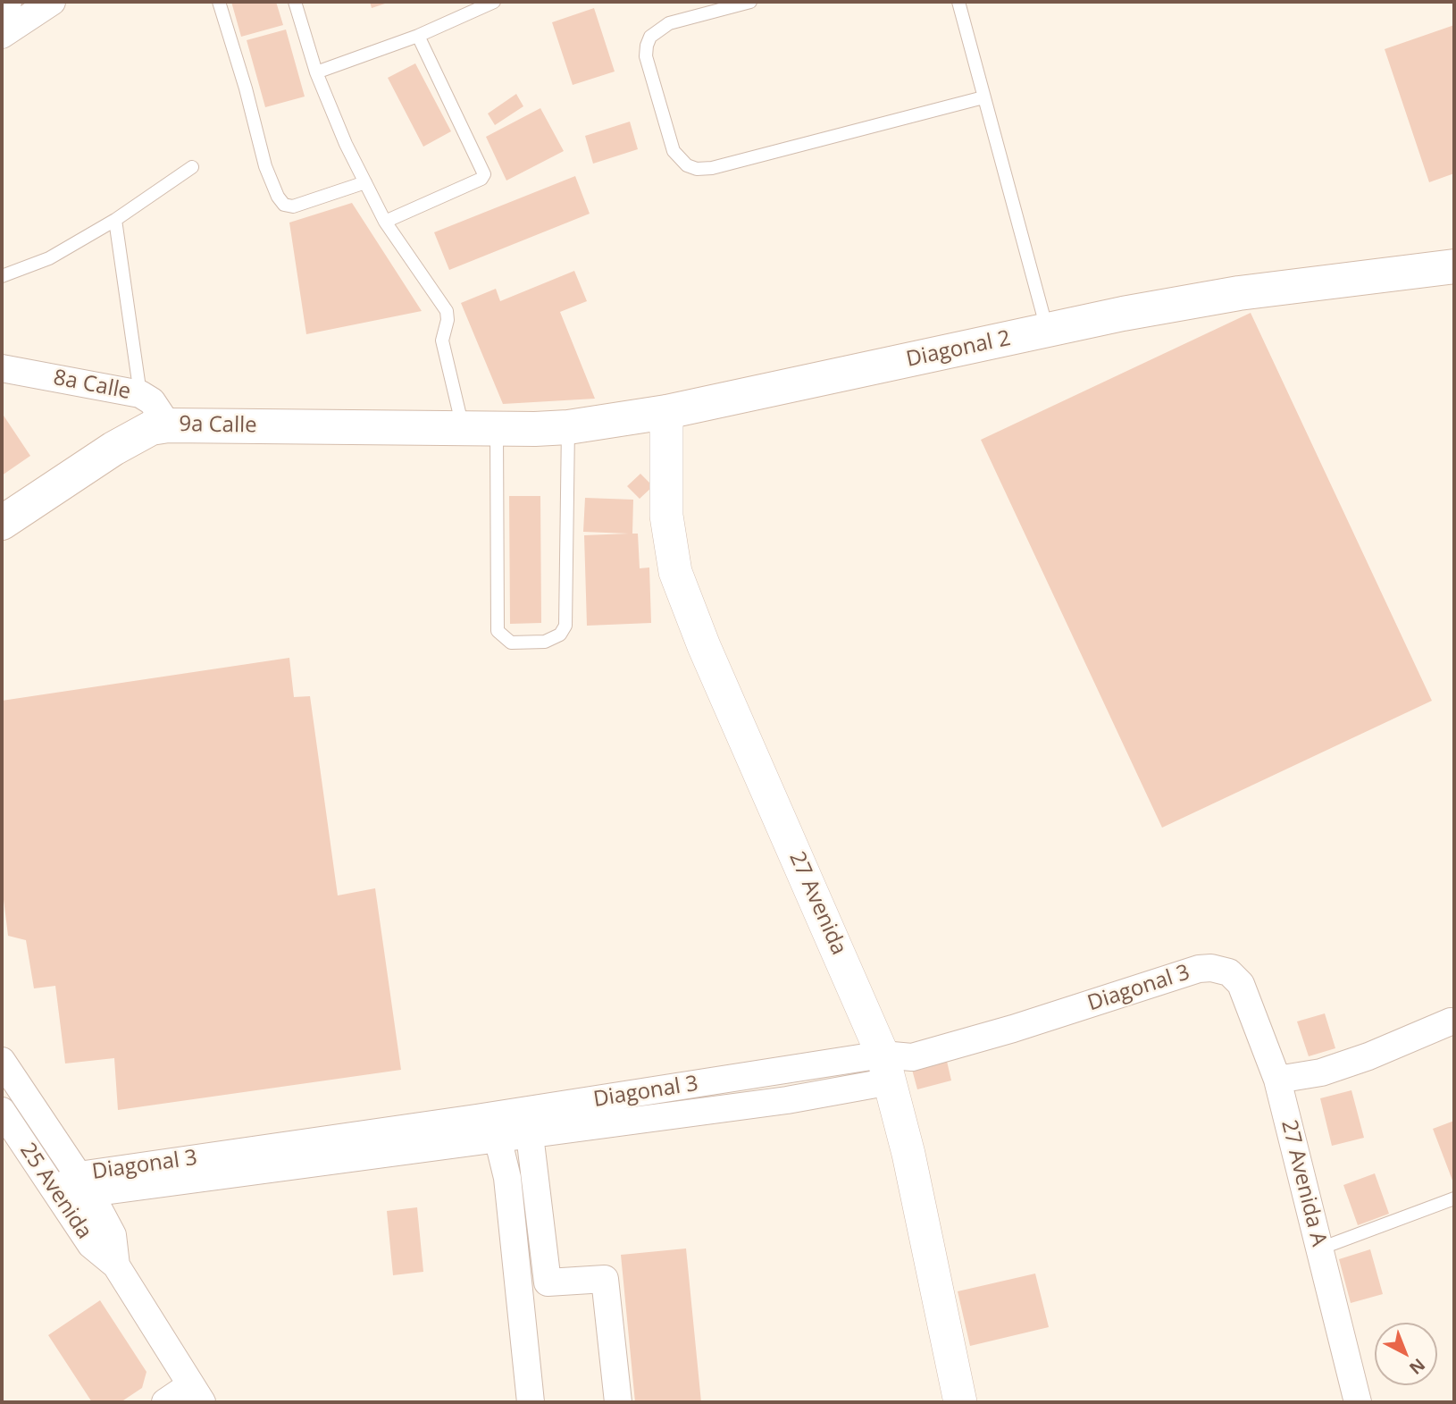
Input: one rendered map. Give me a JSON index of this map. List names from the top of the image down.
{
  "streets": {
    "main road": ["Diagonal 2", "9a Calle"],
    "street": [
      "8a Calle",
      "27 Avenida",
      "Diagonal 3",
      "27 Avenida A",
      "25 Avenida"
    ]
  },
  "crossings": [
    ["Diagonal 2", "9a Calle"],
    ["Diagonal 2", "27 Avenida"],
    ["8a Calle", "9a Calle"],
    ["27 Avenida", "Diagonal 3"],
    ["Diagonal 3", "27 Avenida A"],
    ["Diagonal 3", "25 Avenida"]
  ],
  "north": "bottom right"
}
